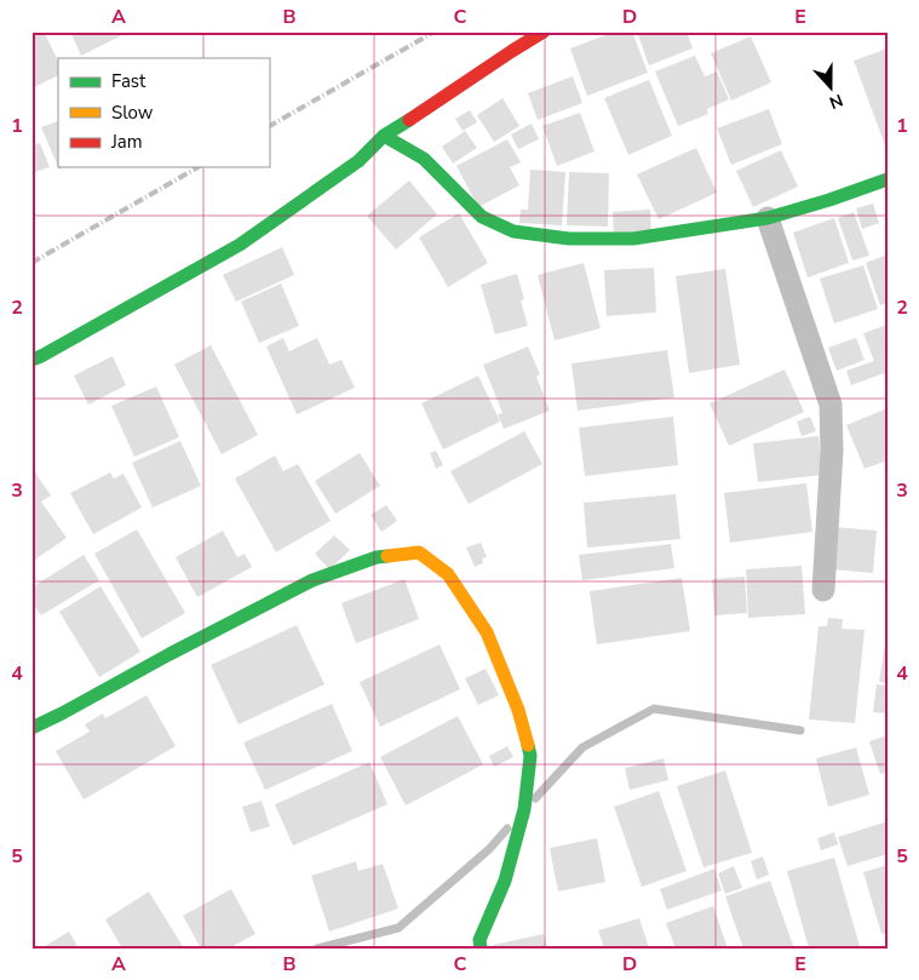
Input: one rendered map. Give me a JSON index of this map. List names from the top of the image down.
{
  "legend": ["Fast", "Slow", "Jam"],
  "north": "bottom",
  "grid": {
    "columns": [
      "A",
      "B",
      "C",
      "D",
      "E"
    ],
    "rows": [
      "1",
      "2",
      "3",
      "4",
      "5"
    ]
  }
}
